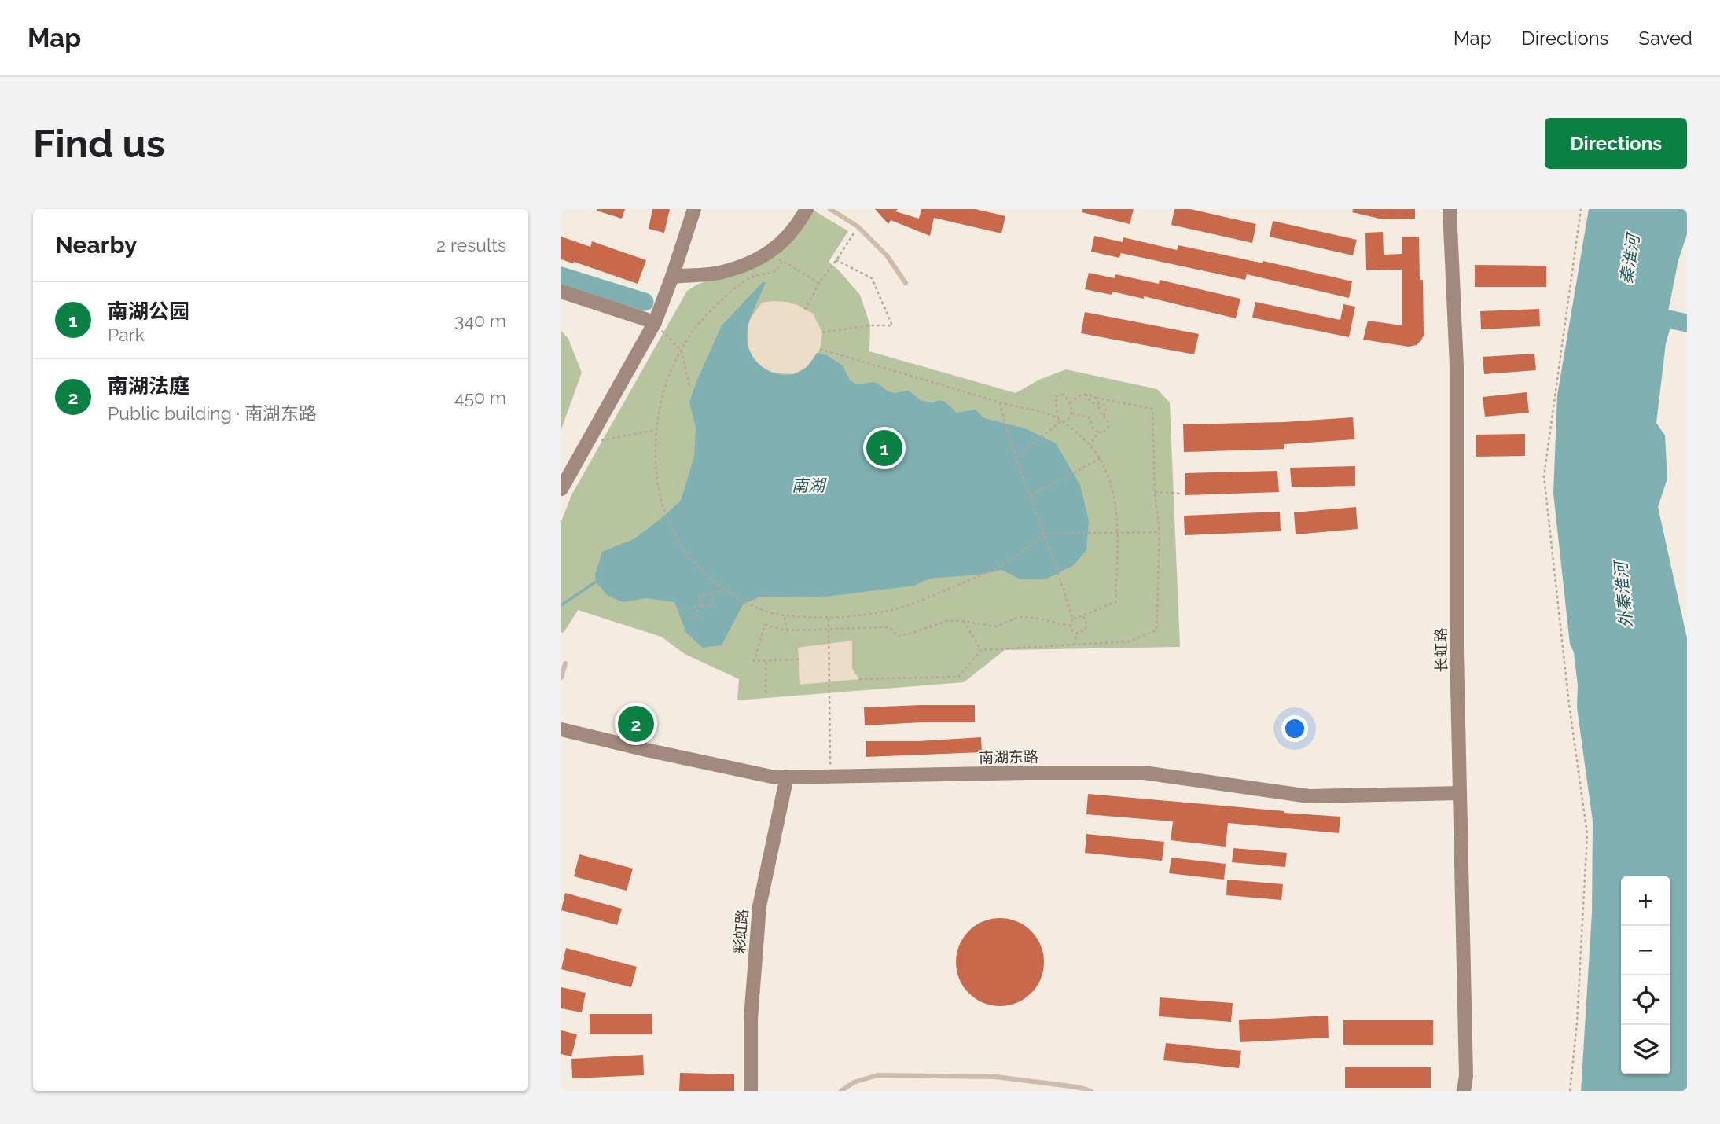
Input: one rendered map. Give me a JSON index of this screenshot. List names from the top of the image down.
{
  "streets": {
    "street": ["长虹路", "南湖东路", "彩虹路"]
  },
  "crossings": [
    ["长虹路", "南湖东路"],
    ["南湖东路", "彩虹路"]
  ],
  "water": ["秦淮河", "南湖", "外秦淮河"],
  "page": {
    "header": "Map",
    "nav": ["Map", "Directions", "Saved"],
    "buttons": "Directions",
    "title": "Find us",
    "heading": ["Nearby", "2 results"],
    "list": [
      {
        "mark": "1",
        "name": "南湖公园",
        "note": "Park",
        "value": "340 m"
      },
      {
        "mark": "2",
        "name": "南湖法庭",
        "note": "Public building · 南湖东路",
        "value": "450 m"
      }
    ],
    "pins": ["1", "2"],
    "map_buttons": ["+", "−"]
  }
}
